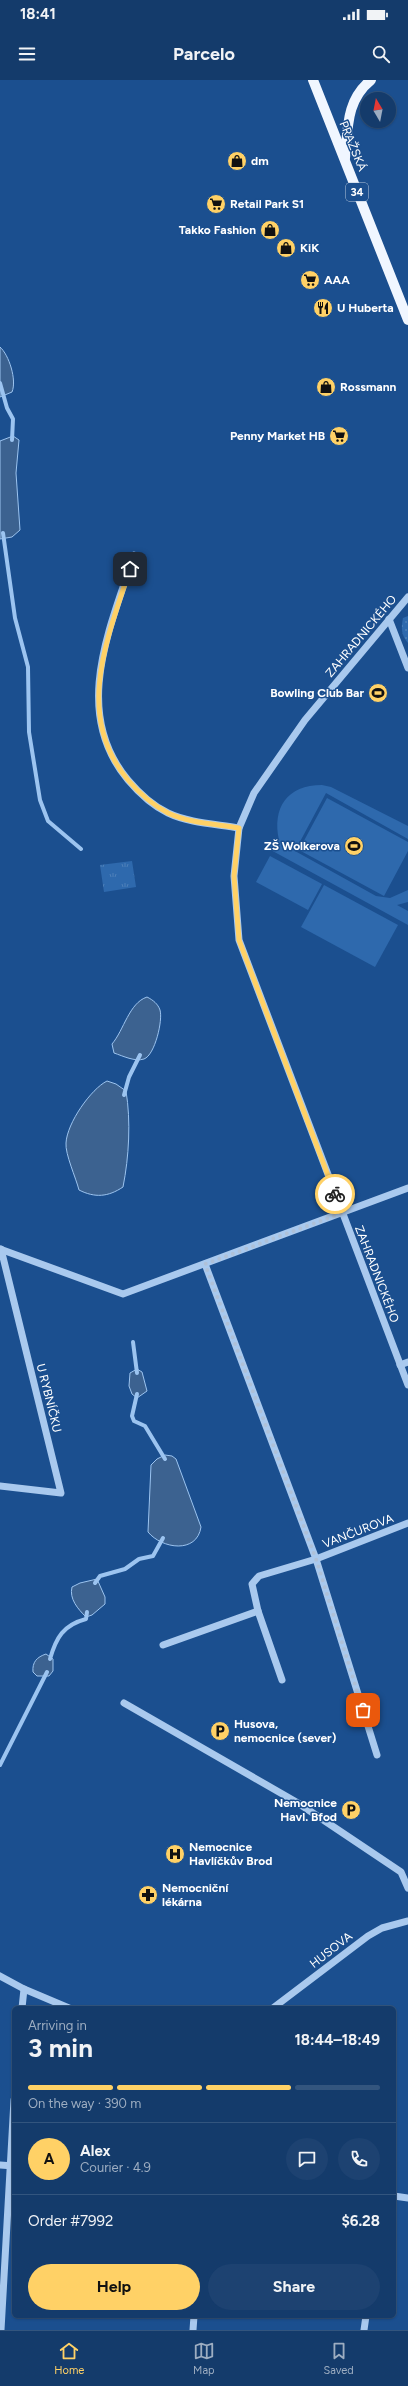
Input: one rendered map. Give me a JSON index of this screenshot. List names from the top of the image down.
{
  "streets": {
    "main road": ["PRAŽSKÁ", "34"],
    "street": [
      "ZAHRADNICKÉHO",
      "U RYBNÍČKU",
      "VANČUROVA",
      "HUSOVA"
    ]
  },
  "crossings": [
    ["PRAŽSKÁ", "34"]
  ],
  "places": {
    "shop": [
      "dm",
      "Takko Fashion",
      "KiK",
      "Rossmann"
    ],
    "supermarket": ["Retail Park S1", "AAA", "Penny Market HB"],
    "restaurant": ["U Huberta"],
    "sports": ["Bowling Club Bar", "ZŠ Wolkerova"],
    "parking": ["Husova, nemocnice (sever)", "Nemocnice Havl. Bfod"],
    "hospital": ["Nemocnice Havlíčkův Brod"],
    "pharmacy": ["Nemocniční lékárna"]
  },
  "north": "top",
  "page": {
    "status": "18:41",
    "header": "Parcelo",
    "heading": ["3 min", "Arriving in", "18:44–18:49"],
    "panel": [
      "Alex",
      "Courier · 4.9",
      "Order #7992",
      "$6.28"
    ],
    "bar": "On the way · 390 m",
    "round": "A",
    "buttons": ["Help", "Share"],
    "tabs": ["Home", "Map", "Saved"]
  }
}
